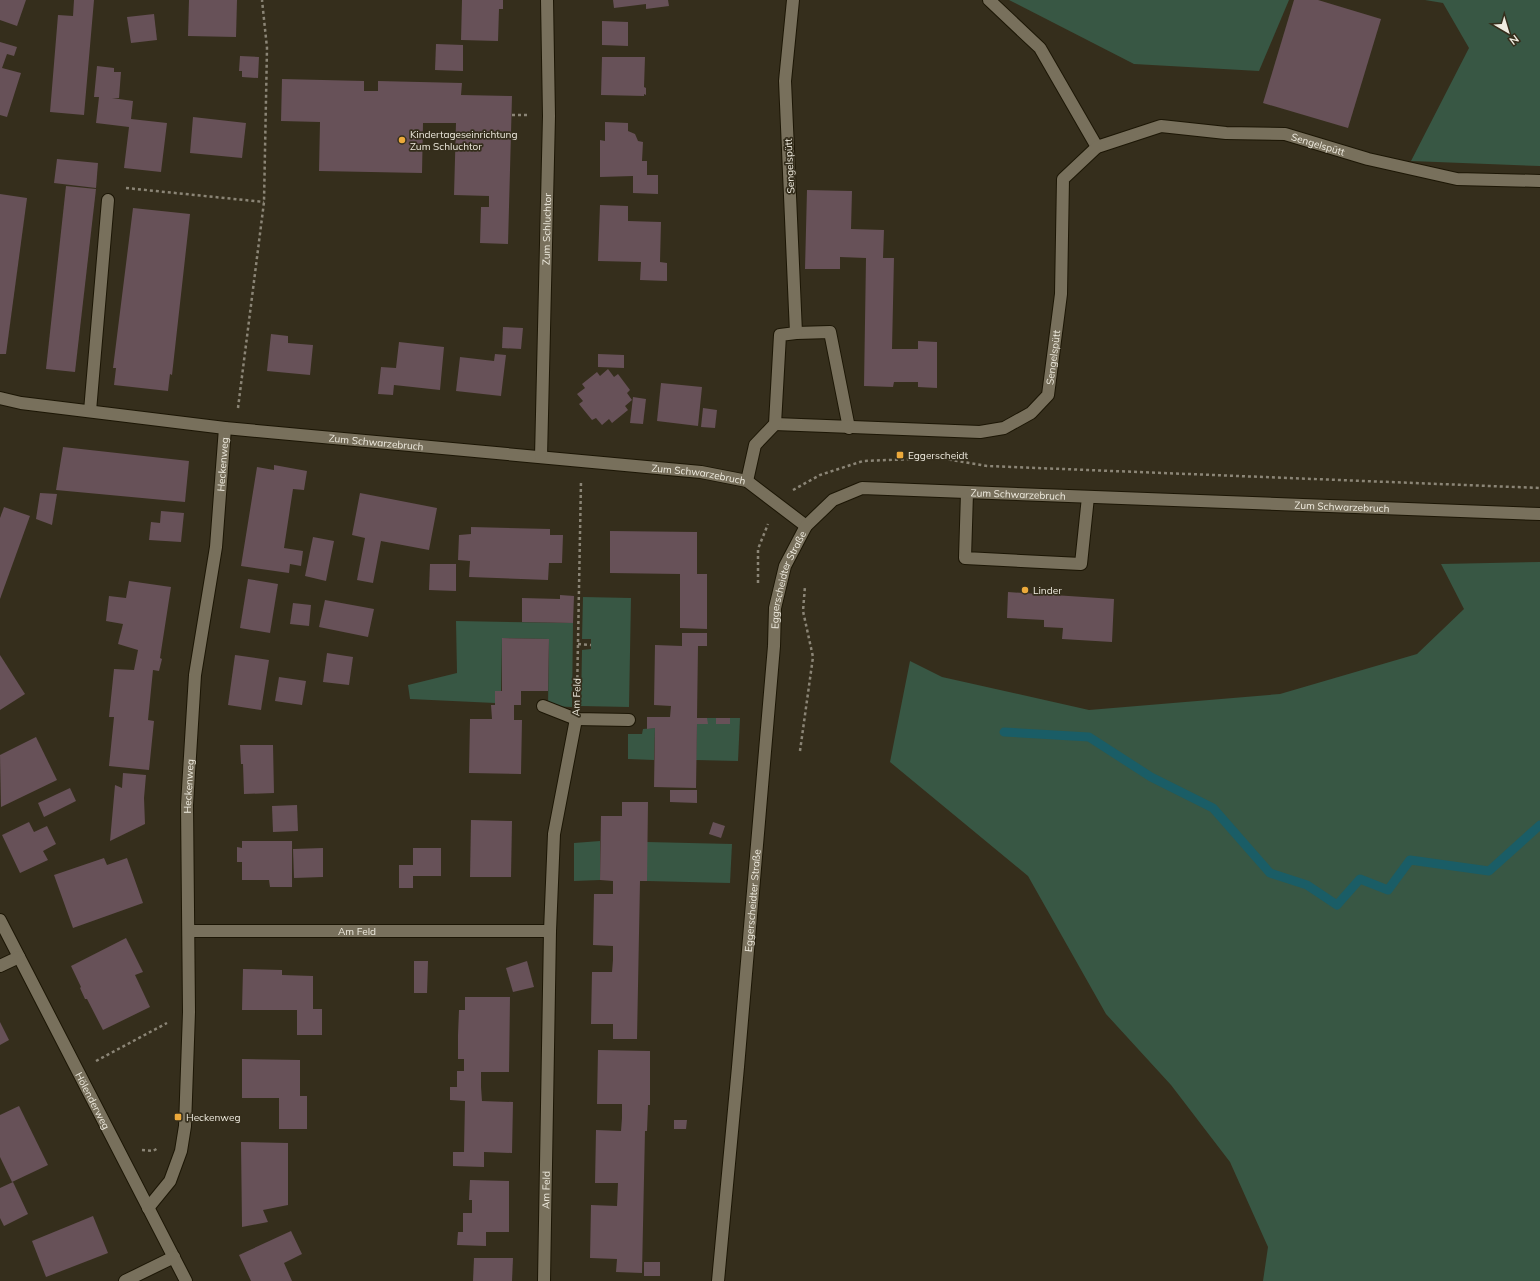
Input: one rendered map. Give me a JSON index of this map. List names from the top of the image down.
{
  "streets": {
    "street": [
      "Sengelspütt",
      "Zum Schluchtor",
      "Zum Schwarzebruch",
      "Heckenweg",
      "Eggerscheidter Straße",
      "Am Feld",
      "Hölenderweg"
    ]
  },
  "crossings": [
    ["Zum Schluchtor", "Zum Schwarzebruch"],
    ["Zum Schwarzebruch", "Heckenweg"],
    ["Zum Schwarzebruch", "Eggerscheidter Straße"],
    ["Zum Schwarzebruch", "Am Feld"],
    ["Heckenweg", "Am Feld"],
    ["Heckenweg", "Hölenderweg"]
  ],
  "places": {
    "other": ["Kindertageseinrichtung Zum Schluchtor", "Linder"],
    "transit": ["Eggerscheidt", "Heckenweg"]
  },
  "north": "bottom right"
}
